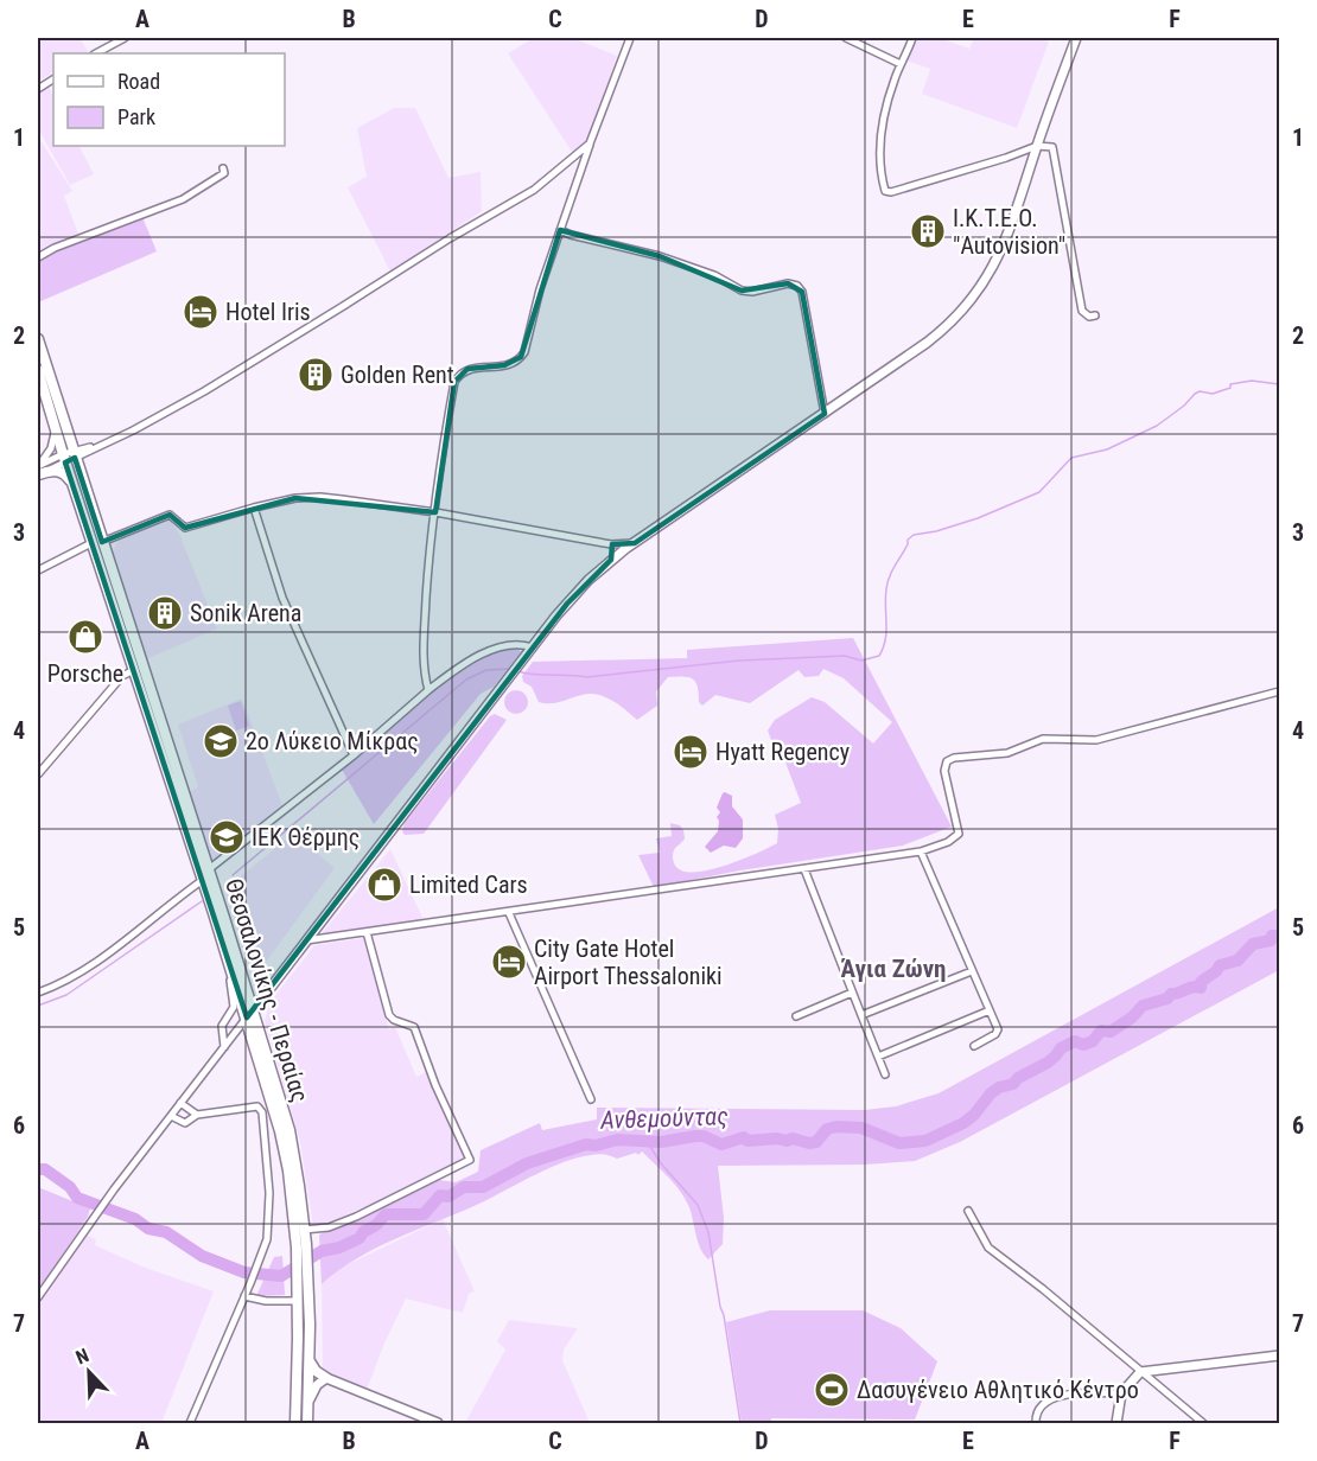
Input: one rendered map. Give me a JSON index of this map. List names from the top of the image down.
{
  "streets": {
    "main road": ["Θεσσαλονίκης - Περαίας"]
  },
  "districts": ["Άγια Ζώνη"],
  "water": ["Ανθεμούντας"],
  "places": {
    "building": ["I.Κ.Τ.Ε.Ο. \"Autovision\"", "Golden Rent", "Sonik Arena"],
    "hotel": ["Hotel Iris", "Hyatt Regency", "City Gate Hotel Airport Thessaloniki"],
    "shop": ["Porsche", "Limited Cars"],
    "school or university": ["2ο Λύκειο Μίκρας", "ΙΕΚ Θέρμης"],
    "sports": ["Δασυγένειο Αθλητικό Κέντρο"]
  },
  "legend": ["Road", "Park"],
  "north": "top left",
  "grid": {
    "columns": [
      "A",
      "B",
      "C",
      "D",
      "E",
      "F"
    ],
    "rows": [
      "1",
      "2",
      "3",
      "4",
      "5",
      "6",
      "7"
    ]
  }
}
